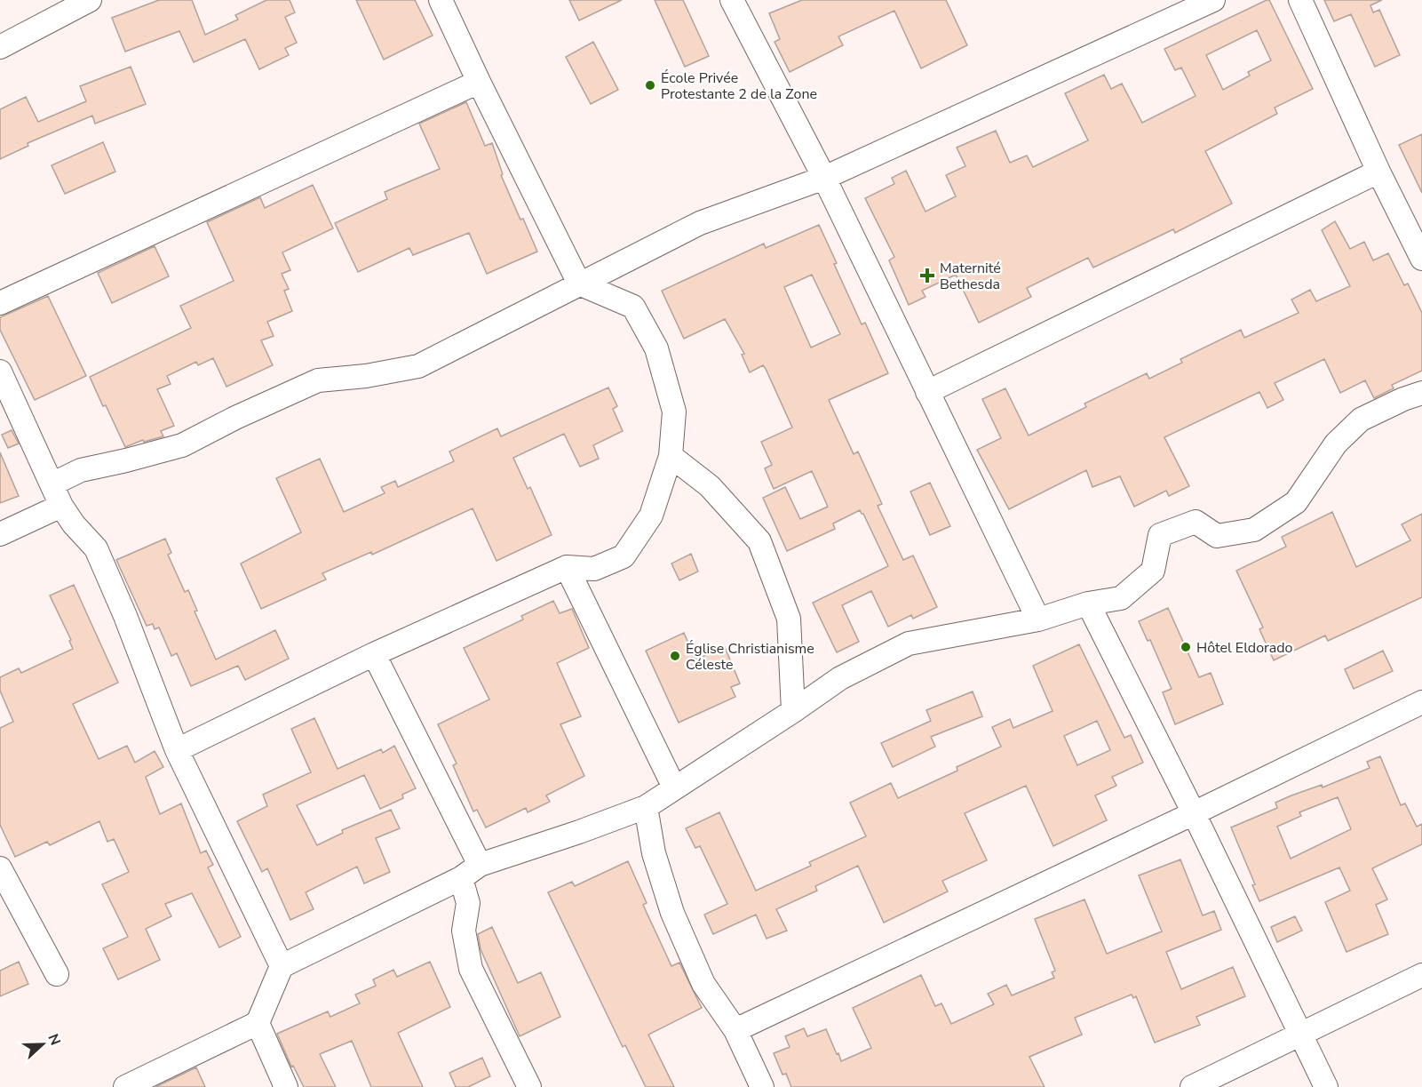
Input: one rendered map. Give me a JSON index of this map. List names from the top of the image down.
{
  "places": {
    "other": ["École Privée Protestante 2 de la Zone", "Hôtel Eldorado", "Église Christianisme Céleste"],
    "health": ["Maternité Bethesda"]
  },
  "north": "right"
}
